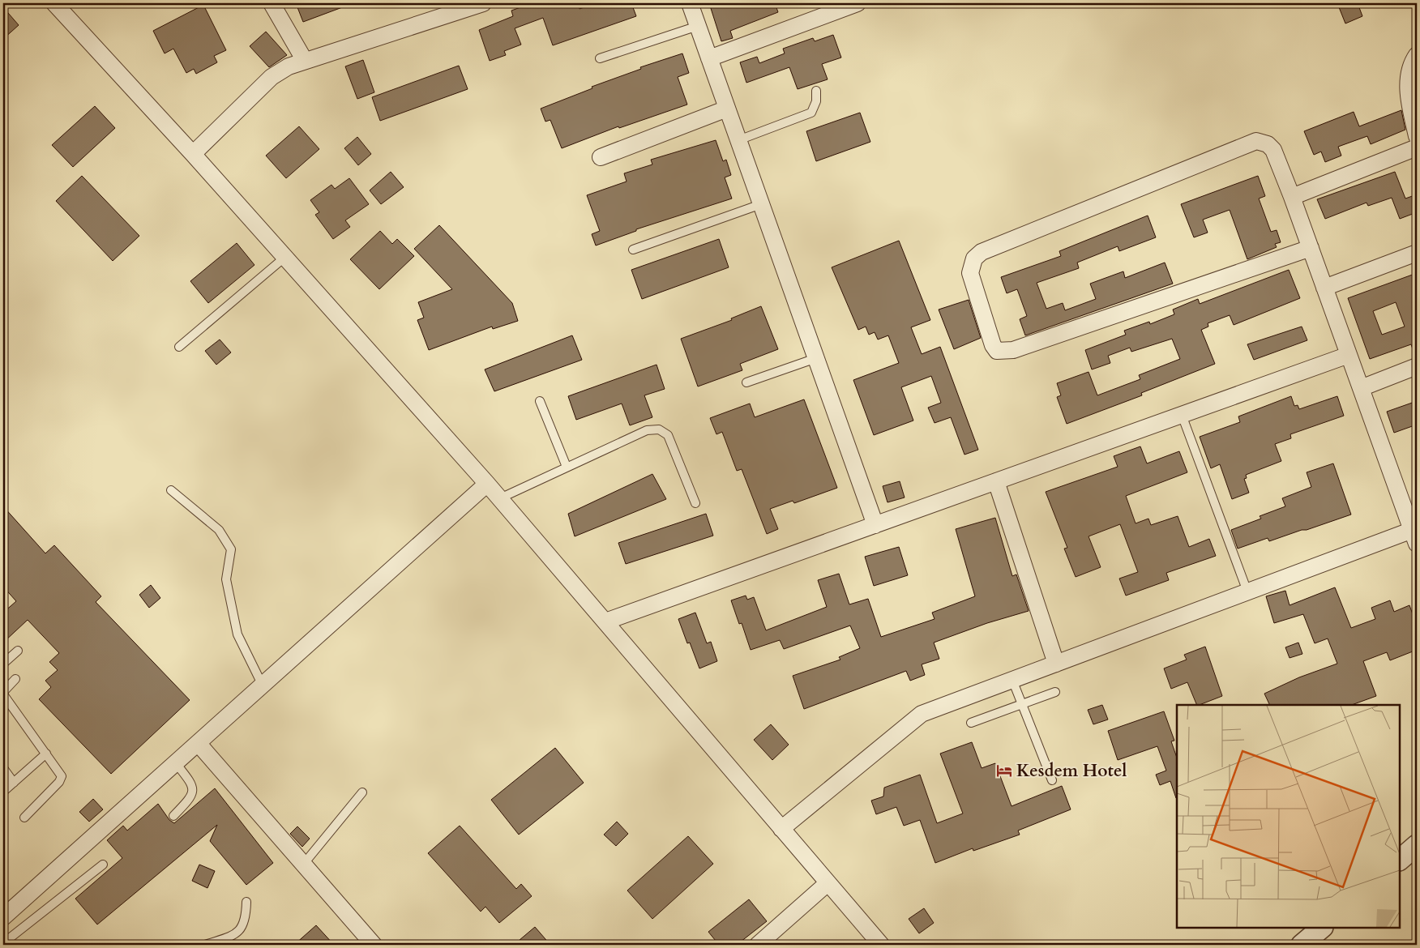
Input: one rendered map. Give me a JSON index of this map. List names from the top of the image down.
{
  "places": {
    "hotel": ["Kesdem Hotel"]
  }
}
